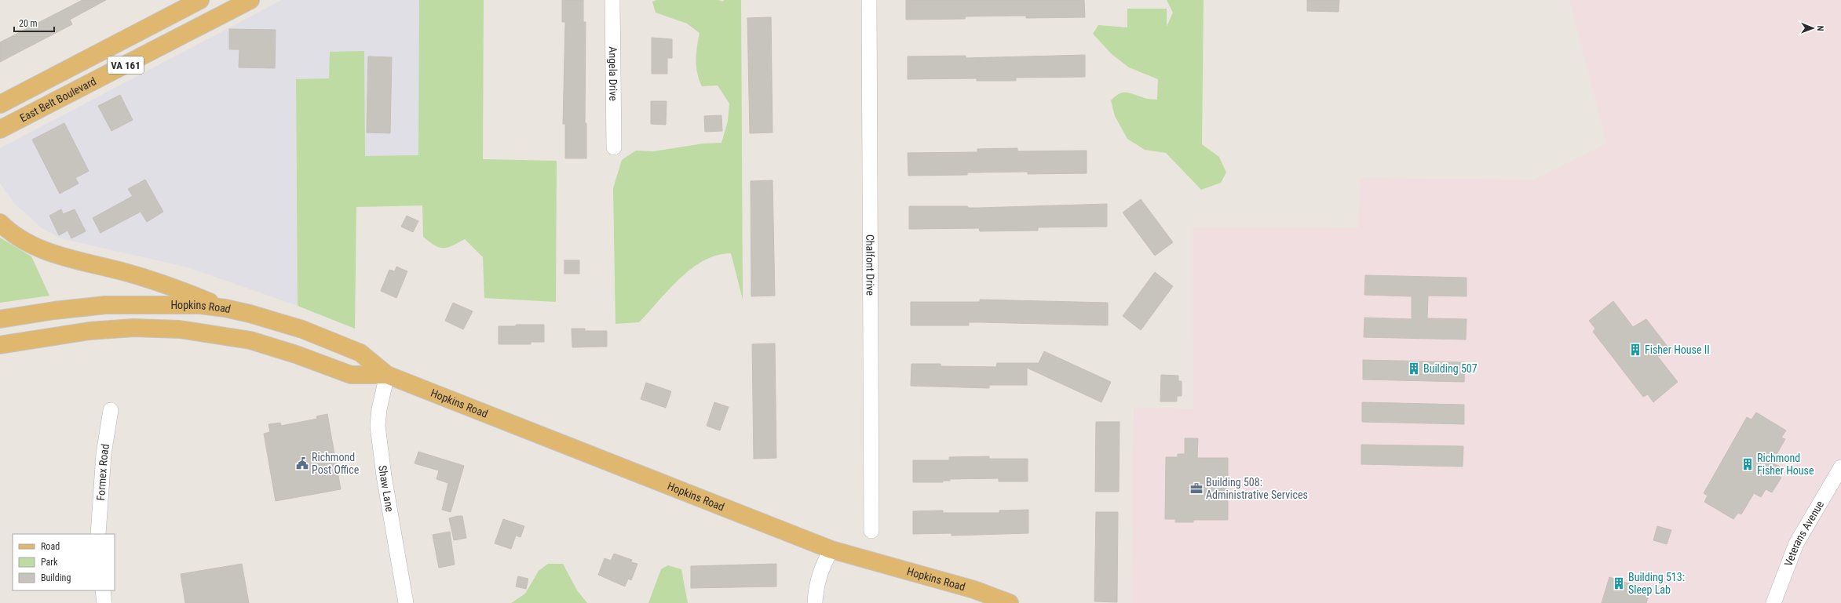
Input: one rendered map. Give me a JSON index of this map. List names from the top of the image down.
{
  "streets": {
    "main road": ["VA 161", "East Belt Boulevard", "Hopkins Road"],
    "street": [
      "Angela Drive",
      "Chalfont Drive",
      "Formex Road",
      "Shaw Lane",
      "Veterans Avenue"
    ]
  },
  "crossings": [
    ["Hopkins Road", "Shaw Lane"]
  ],
  "places": {
    "building": [
      "Fisher House II",
      "Building 507",
      "Richmond Fisher House",
      "Building 513: Sleep Lab"
    ],
    "public building": ["Richmond Post Office"],
    "office": ["Building 508: Administrative Services"]
  },
  "legend": ["Road", "Park", "Building"],
  "scale_bar": "20 m",
  "north": "right"
}
